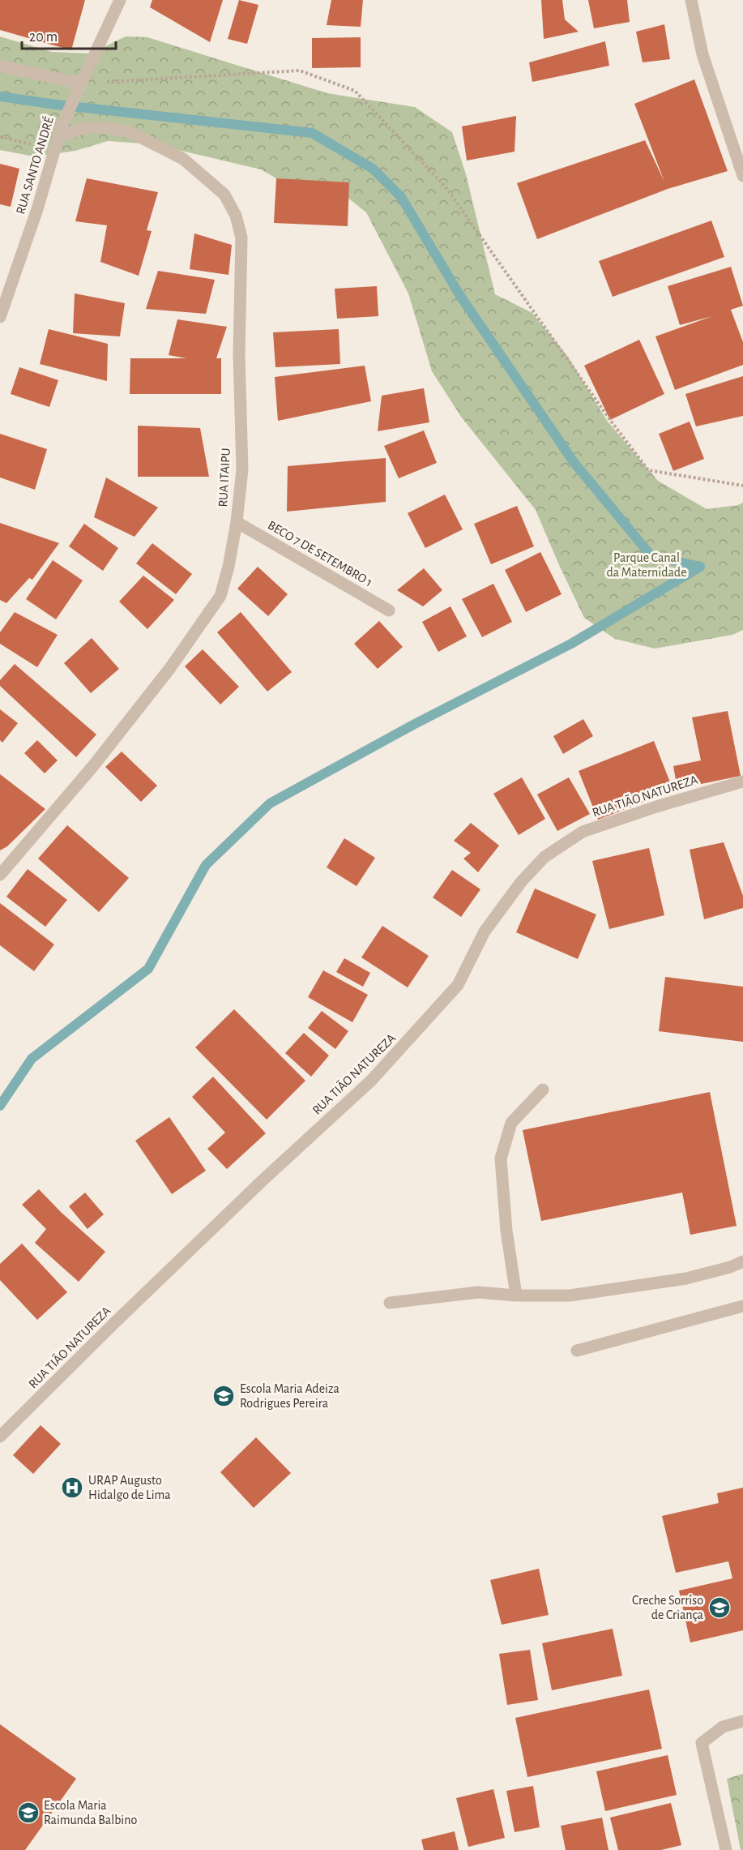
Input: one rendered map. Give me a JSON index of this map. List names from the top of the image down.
{
  "streets": {
    "street": [
      "RUA SANTO ANDRÉ",
      "RUA ITAIPU",
      "BECO 7 DE SETEMBRO 1",
      "RUA TIÃO NATUREZA"
    ]
  },
  "crossings": [
    ["RUA SANTO ANDRÉ", "RUA ITAIPU"],
    ["RUA ITAIPU", "BECO 7 DE SETEMBRO 1"]
  ],
  "parks": ["Parque Canal da Maternidade"],
  "places": {
    "school or university": ["Escola Maria Adeiza Rodrigues Pereira", "Creche Sorriso de Criança", "Escola Maria Raimunda Balbino"],
    "hospital": ["URAP Augusto Hidalgo de Lima"]
  },
  "scale_bar": "20 m"
}
